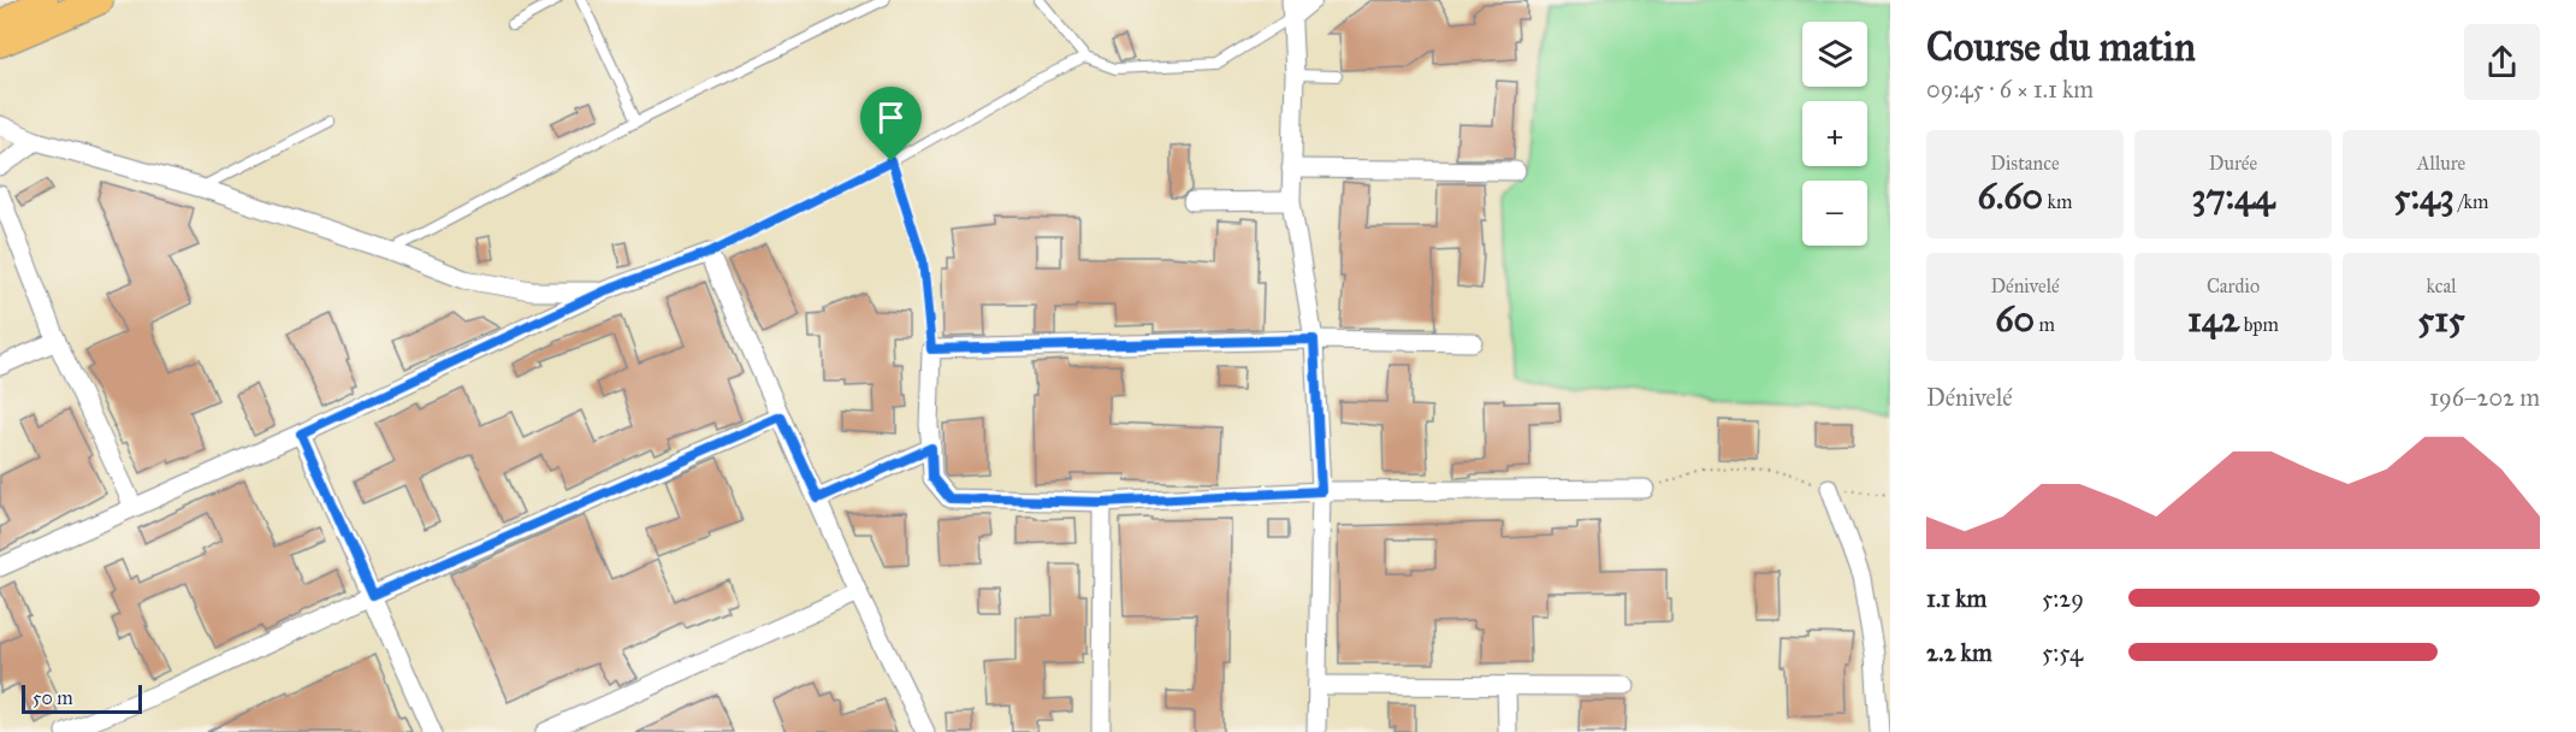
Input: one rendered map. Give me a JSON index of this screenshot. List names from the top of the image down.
{
  "scale_bar": "50 m",
  "page": {
    "heading": ["Course du matin", "09:45 · 6 × 1.1 km"],
    "map_buttons": ["+", "−"],
    "stats": [
      ["Distance", "6.60 km"],
      ["Durée", "37:44"],
      ["Allure", "5:43 /km"],
      ["Dénivelé", "60 m"],
      ["Cardio", "142 bpm"],
      ["kcal", "515"]
    ],
    "chart": ["Dénivelé", "196–202 m"],
    "list": [
      {
        "name": "1.1 km",
        "note": "5:29"
      },
      {
        "name": "2.2 km",
        "note": "5:54"
      }
    ],
    "scale": "50 m"
  }
}
